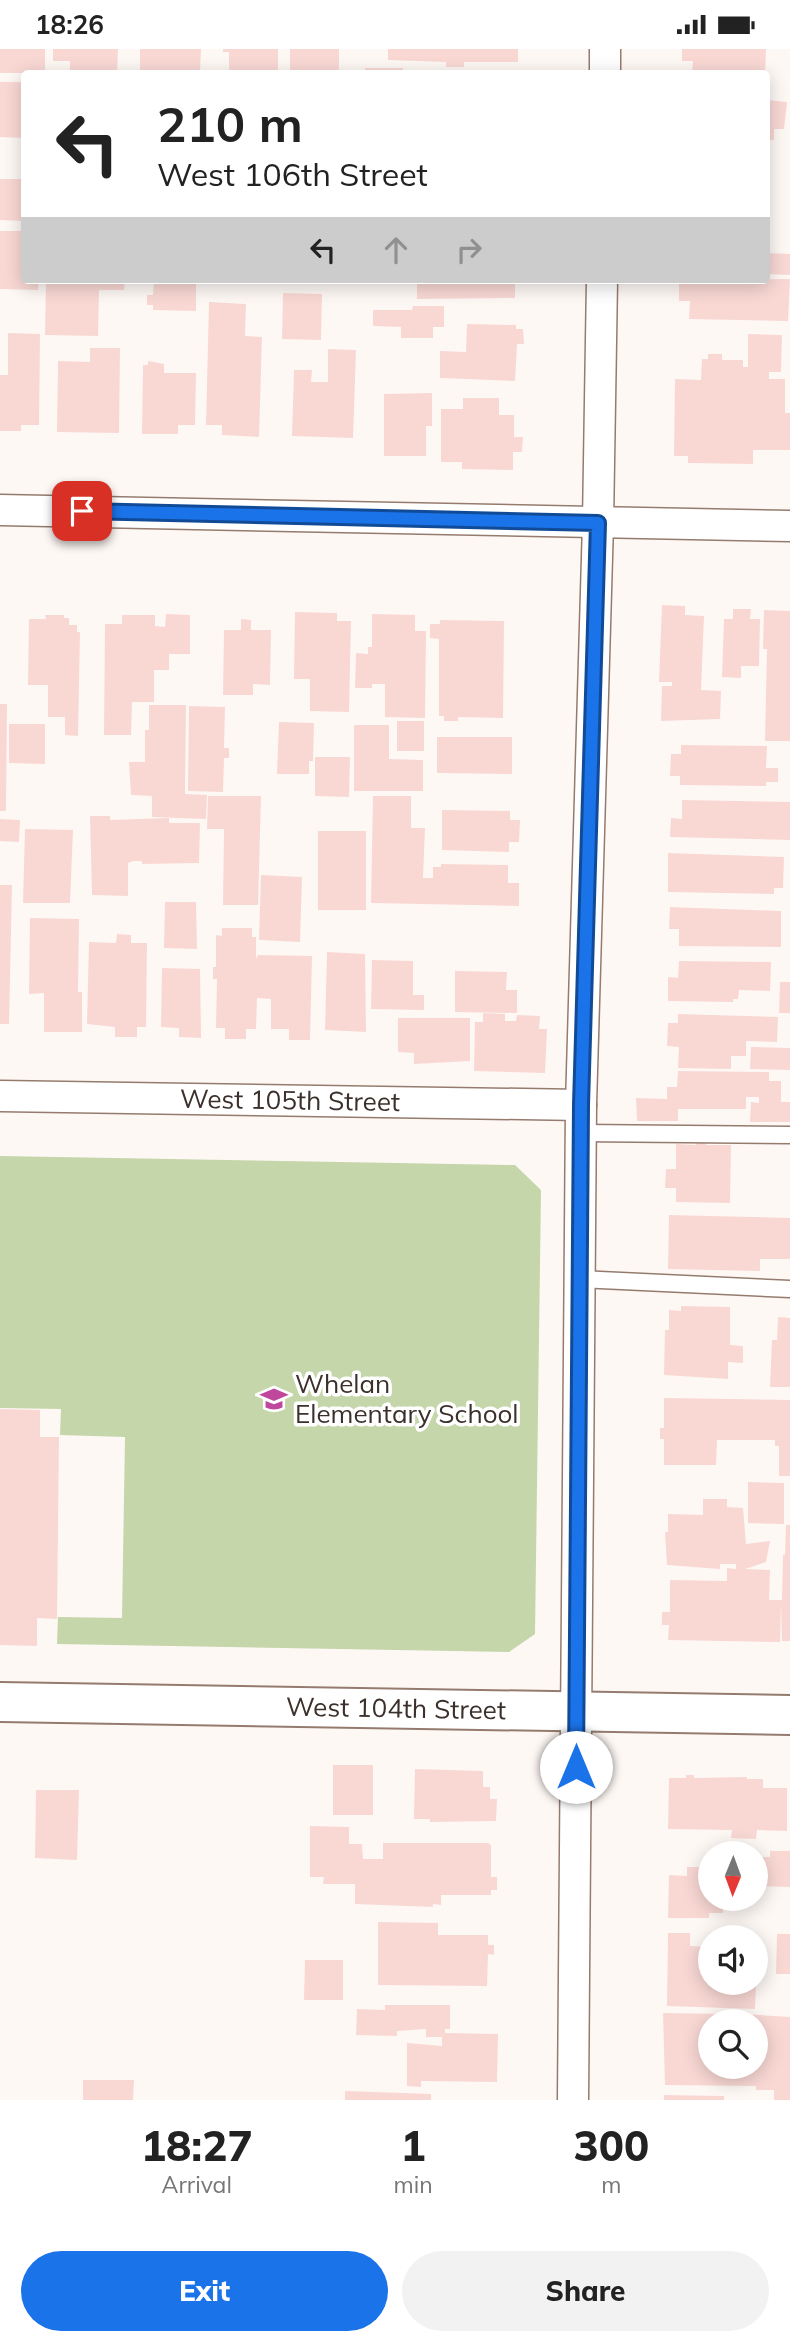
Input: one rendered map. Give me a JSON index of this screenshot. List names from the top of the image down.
{
  "streets": {
    "street": ["West 105th Street", "West 104th Street"]
  },
  "places": {
    "school or university": ["Whelan Elementary School"]
  },
  "north": "bottom",
  "page": {
    "status": "18:26",
    "turn": ["210 m", "West 106th Street"],
    "eta": [
      "18:27",
      "Arrival",
      "1",
      "min",
      "300",
      "m"
    ],
    "buttons": ["Exit", "Share"]
  }
}
